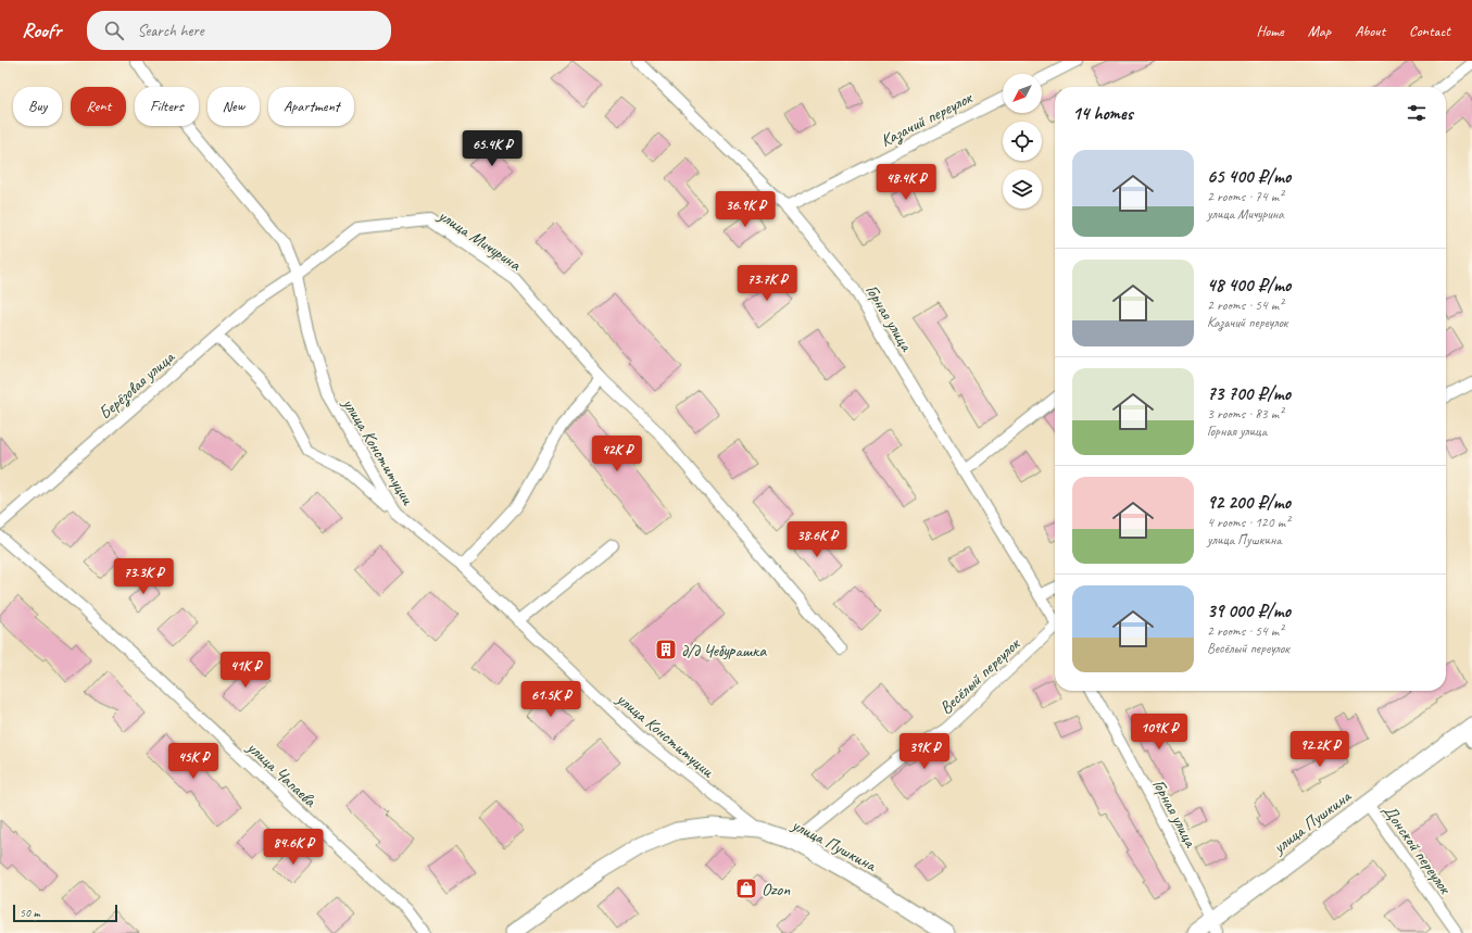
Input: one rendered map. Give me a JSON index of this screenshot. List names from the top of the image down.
{
  "streets": {
    "main road": ["улица Пушкина"],
    "street": [
      "Казачий переулок",
      "улица Мичурина",
      "Горная улица",
      "Берёзовая улица",
      "улица Конституции",
      "Весёлый переулок",
      "улица Чапаева",
      "Донской переулок"
    ]
  },
  "crossings": [
    ["Казачий переулок", "Горная улица"],
    ["улица Мичурина", "Берёзовая улица"],
    ["улица Мичурина", "улица Конституции"],
    ["Горная улица", "улица Пушкина"],
    ["Берёзовая улица", "улица Конституции"],
    ["улица Конституции", "улица Пушкина"],
    ["Весёлый переулок", "улица Пушкина"],
    ["улица Пушкина", "Донской переулок"]
  ],
  "places": {
    "building": ["д/д Чебурашка"],
    "shop": ["Ozon"]
  },
  "scale_bar": "50 m",
  "north": "bottom left",
  "page": {
    "header": "Roofr",
    "search": "Search here",
    "nav": [
      "Home",
      "Map",
      "About",
      "Contact"
    ],
    "chip": [
      "Buy",
      "Rent",
      "Filters",
      "New",
      "Apartment"
    ],
    "heading": "14 homes",
    "price": [
      "65.4K ₽",
      "48.4K ₽",
      "36.9K ₽",
      "73.7K ₽",
      "42K ₽",
      "38.6K ₽",
      "73.3K ₽",
      "41K ₽",
      "61.5K ₽",
      "109K ₽",
      "92.2K ₽",
      "39K ₽",
      "45K ₽",
      "84.6K ₽"
    ],
    "list": [
      {
        "name": "65 400 ₽/mo",
        "note": "2 rooms · 74 m² · улица Мичурина"
      },
      {
        "name": "48 400 ₽/mo",
        "note": "2 rooms · 54 m² · Казачий переулок"
      },
      {
        "name": "73 700 ₽/mo",
        "note": "3 rooms · 83 m² · Горная улица"
      },
      {
        "name": "92 200 ₽/mo",
        "note": "4 rooms · 120 m² · улица Пушкина"
      },
      {
        "name": "39 000 ₽/mo",
        "note": "2 rooms · 54 m² · Весёлый переулок"
      }
    ],
    "scale": "50 m"
  }
}
